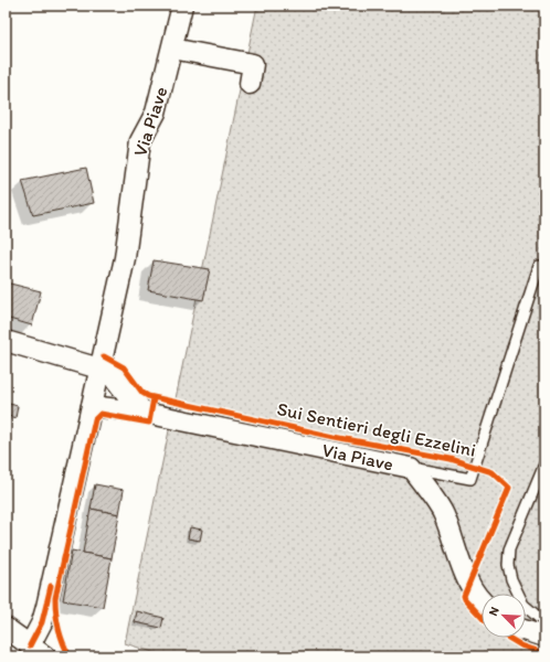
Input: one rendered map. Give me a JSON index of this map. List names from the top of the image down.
{
  "streets": {
    "street": ["Via Piave"],
    "cycle path": ["Sui Sentieri degli Ezzelini"]
  },
  "north": "top left"
}
